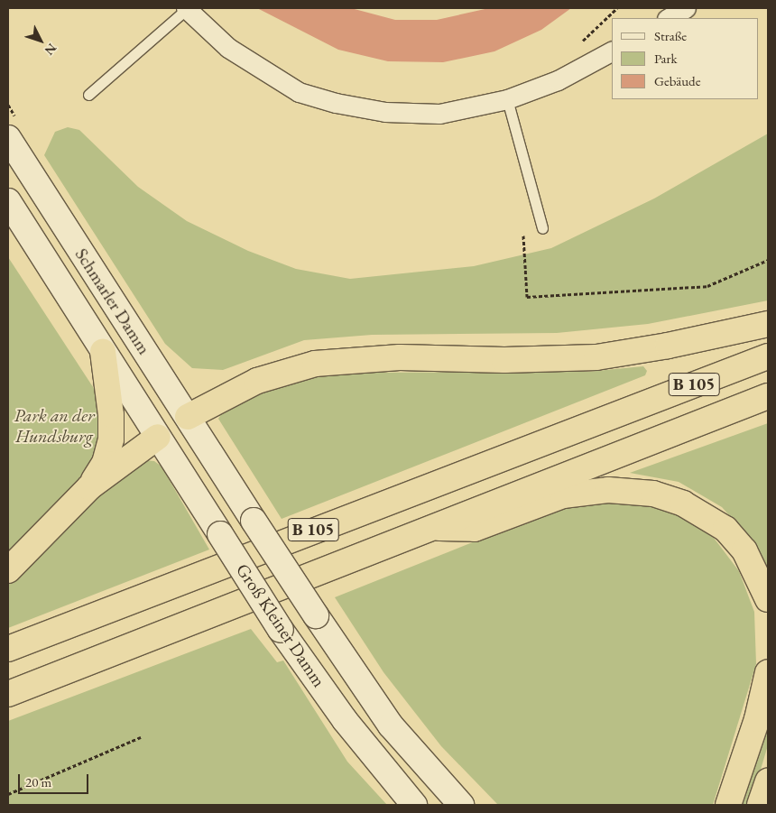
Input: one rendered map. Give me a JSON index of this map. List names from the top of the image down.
{
  "streets": {
    "highway": ["B 105"],
    "street": ["Schmarler Damm", "Groß Kleiner Damm"]
  },
  "crossings": [
    ["Schmarler Damm", "Groß Kleiner Damm"]
  ],
  "parks": ["Park an der Hundsburg"],
  "legend": ["Straße", "Park", "Gebäude"],
  "scale_bar": "20 m",
  "north": "bottom right"
}
